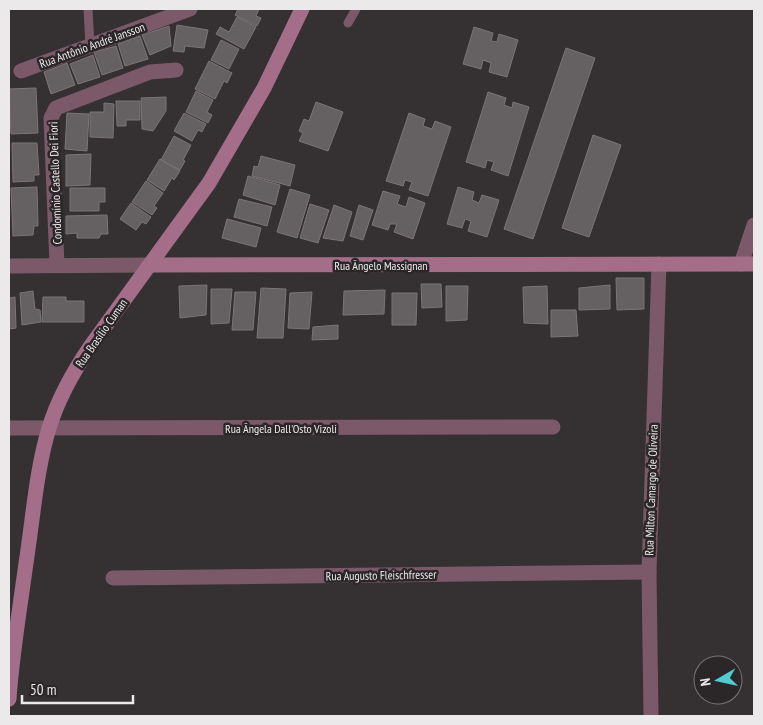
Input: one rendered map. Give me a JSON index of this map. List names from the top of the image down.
{
  "streets": {
    "street": [
      "Rua Antônio André Jansson",
      "Condomínio Castello Dei Fiori",
      "Rua Ângelo Massignan",
      "Rua Brasílio Cuman",
      "Rua Ângela Dall'Osto Vizoli",
      "Rua Milton Camargo de Oliveira",
      "Rua Augusto Fleischfresser"
    ]
  },
  "crossings": [
    ["Condomínio Castello Dei Fiori", "Rua Ângelo Massignan"],
    ["Rua Ângelo Massignan", "Rua Brasílio Cuman"],
    ["Rua Ângelo Massignan", "Rua Milton Camargo de Oliveira"],
    ["Rua Brasílio Cuman", "Rua Ângela Dall'Osto Vizoli"],
    ["Rua Milton Camargo de Oliveira", "Rua Augusto Fleischfresser"]
  ],
  "scale_bar": "50 m",
  "north": "left"
}
